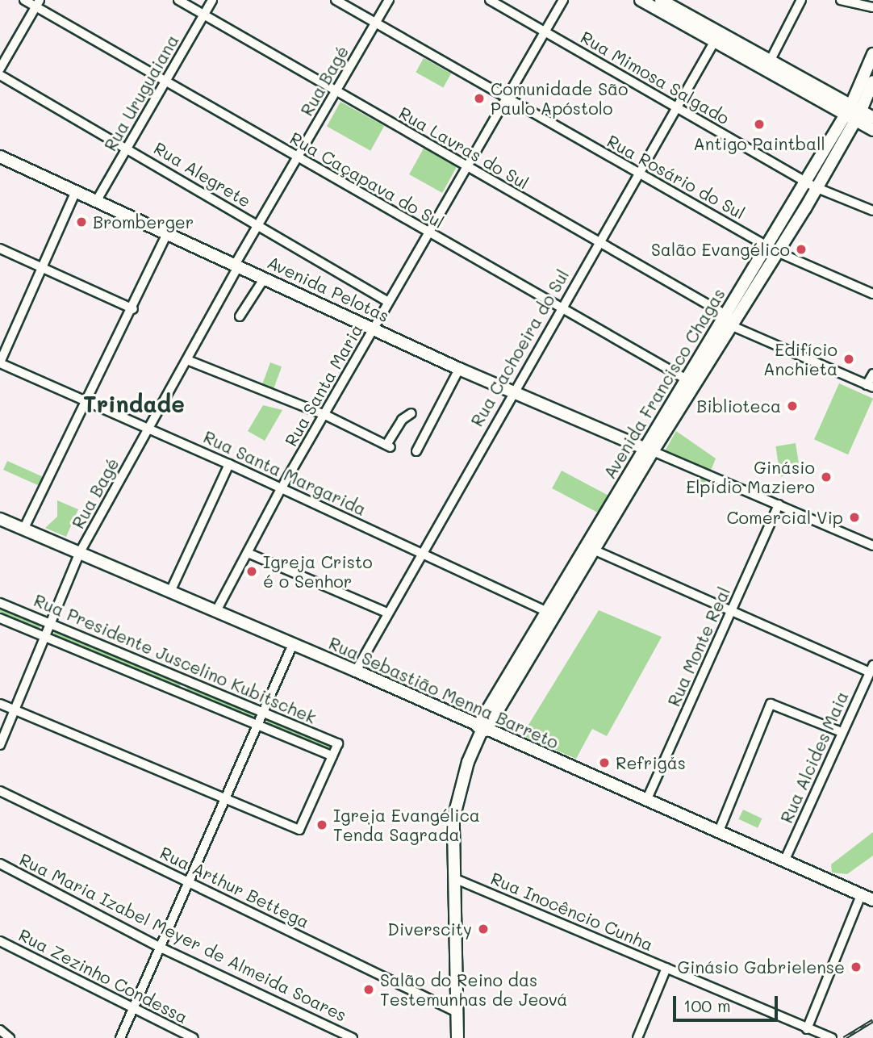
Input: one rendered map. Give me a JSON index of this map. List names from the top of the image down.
{
  "streets": {
    "main road": ["Avenida Pelotas", "Avenida Francisco Chagas", "Rua Sebastião Menna Barreto"],
    "street": [
      "Rua Mimosa Salgado",
      "Rua Bagé",
      "Rua Uruguaiana",
      "Rua Lavras do Sul",
      "Rua Alegrete",
      "Rua Rosário do Sul",
      "Rua Caçapava do Sul",
      "Rua Cachoeira do Sul",
      "Rua Santa Maria",
      "Rua Santa Margarida",
      "Rua Monte Real",
      "Rua Presidente Juscelino Kubitschek",
      "Rua Alcides Maia",
      "Rua Arthur Bettega",
      "Rua Inocêncio Cunha",
      "Rua Maria Izabel Meyer de Almeida Soares",
      "Rua Zezinho Condessa"
    ]
  },
  "crossings": [
    ["Rua Mimosa Salgado", "Rua Cachoeira do Sul"],
    ["Rua Mimosa Salgado", "Avenida Francisco Chagas"],
    ["Rua Mimosa Salgado", "Rua Santa Maria"],
    ["Rua Bagé", "Rua Lavras do Sul"],
    ["Rua Bagé", "Rua Alegrete"],
    ["Rua Bagé", "Rua Rosário do Sul"],
    ["Rua Bagé", "Rua Caçapava do Sul"],
    ["Rua Bagé", "Avenida Pelotas"],
    ["Rua Bagé", "Rua Santa Margarida"],
    ["Rua Bagé", "Rua Presidente Juscelino Kubitschek"],
    ["Rua Bagé", "Rua Sebastião Menna Barreto"],
    ["Rua Uruguaiana", "Rua Lavras do Sul"],
    ["Rua Uruguaiana", "Rua Alegrete"],
    ["Rua Uruguaiana", "Rua Caçapava do Sul"],
    ["Rua Uruguaiana", "Avenida Pelotas"],
    ["Rua Lavras do Sul", "Rua Cachoeira do Sul"],
    ["Rua Lavras do Sul", "Avenida Francisco Chagas"],
    ["Rua Lavras do Sul", "Rua Santa Maria"],
    ["Rua Alegrete", "Rua Santa Maria"],
    ["Rua Rosário do Sul", "Rua Cachoeira do Sul"],
    ["Rua Rosário do Sul", "Avenida Francisco Chagas"],
    ["Rua Rosário do Sul", "Rua Santa Maria"],
    ["Rua Caçapava do Sul", "Rua Cachoeira do Sul"],
    ["Rua Caçapava do Sul", "Avenida Francisco Chagas"],
    ["Rua Caçapava do Sul", "Rua Santa Maria"],
    ["Avenida Pelotas", "Rua Cachoeira do Sul"],
    ["Avenida Pelotas", "Avenida Francisco Chagas"],
    ["Avenida Pelotas", "Rua Santa Maria"],
    ["Rua Cachoeira do Sul", "Rua Santa Margarida"],
    ["Rua Cachoeira do Sul", "Rua Sebastião Menna Barreto"],
    ["Avenida Francisco Chagas", "Rua Santa Margarida"],
    ["Avenida Francisco Chagas", "Rua Sebastião Menna Barreto"],
    ["Avenida Francisco Chagas", "Rua Arthur Bettega"],
    ["Avenida Francisco Chagas", "Rua Inocêncio Cunha"],
    ["Rua Santa Maria", "Rua Santa Margarida"],
    ["Rua Santa Maria", "Rua Sebastião Menna Barreto"],
    ["Rua Monte Real", "Rua Sebastião Menna Barreto"],
    ["Rua Sebastião Menna Barreto", "Rua Alcides Maia"]
  ],
  "districts": ["Trindade"],
  "places": [
    "Comunidade São Paulo Apóstolo",
    "Antigo Paintball",
    "Bromberger",
    "Salão Evangélico",
    "Edifício Anchieta",
    "Biblioteca",
    "Ginásio Elpídio Maziero",
    "Comercial Vip",
    "Igreja Cristo é o Senhor",
    "Refrigás",
    "Igreja Evangélica Tenda Sagrada",
    "Diverscity",
    "Ginásio Gabrielense",
    "Salão do Reino das Testemunhas de Jeová"
  ],
  "scale_bar": "100 m"
}
